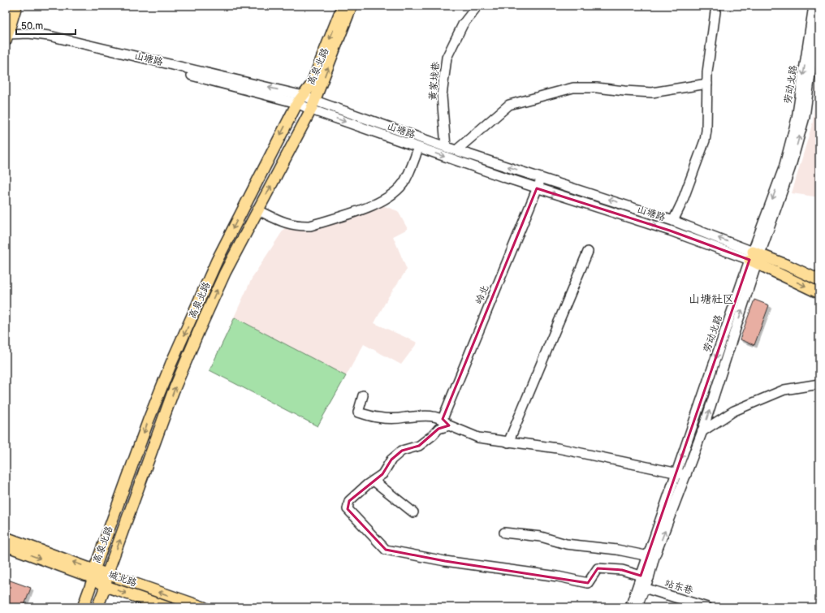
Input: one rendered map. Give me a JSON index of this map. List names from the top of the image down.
{
  "streets": {
    "main road": ["山塘路", "高泉北路", "城北路"],
    "street": [
      "黄家垅巷",
      "劳动北路",
      "岭北",
      "站东巷"
    ]
  },
  "crossings": [
    ["山塘路", "高泉北路"],
    ["山塘路", "黄家垅巷"],
    ["山塘路", "劳动北路"],
    ["山塘路", "岭北"],
    ["高泉北路", "城北路"],
    ["劳动北路", "站东巷"]
  ],
  "districts": ["山塘社区"],
  "scale_bar": "50 m"
}
